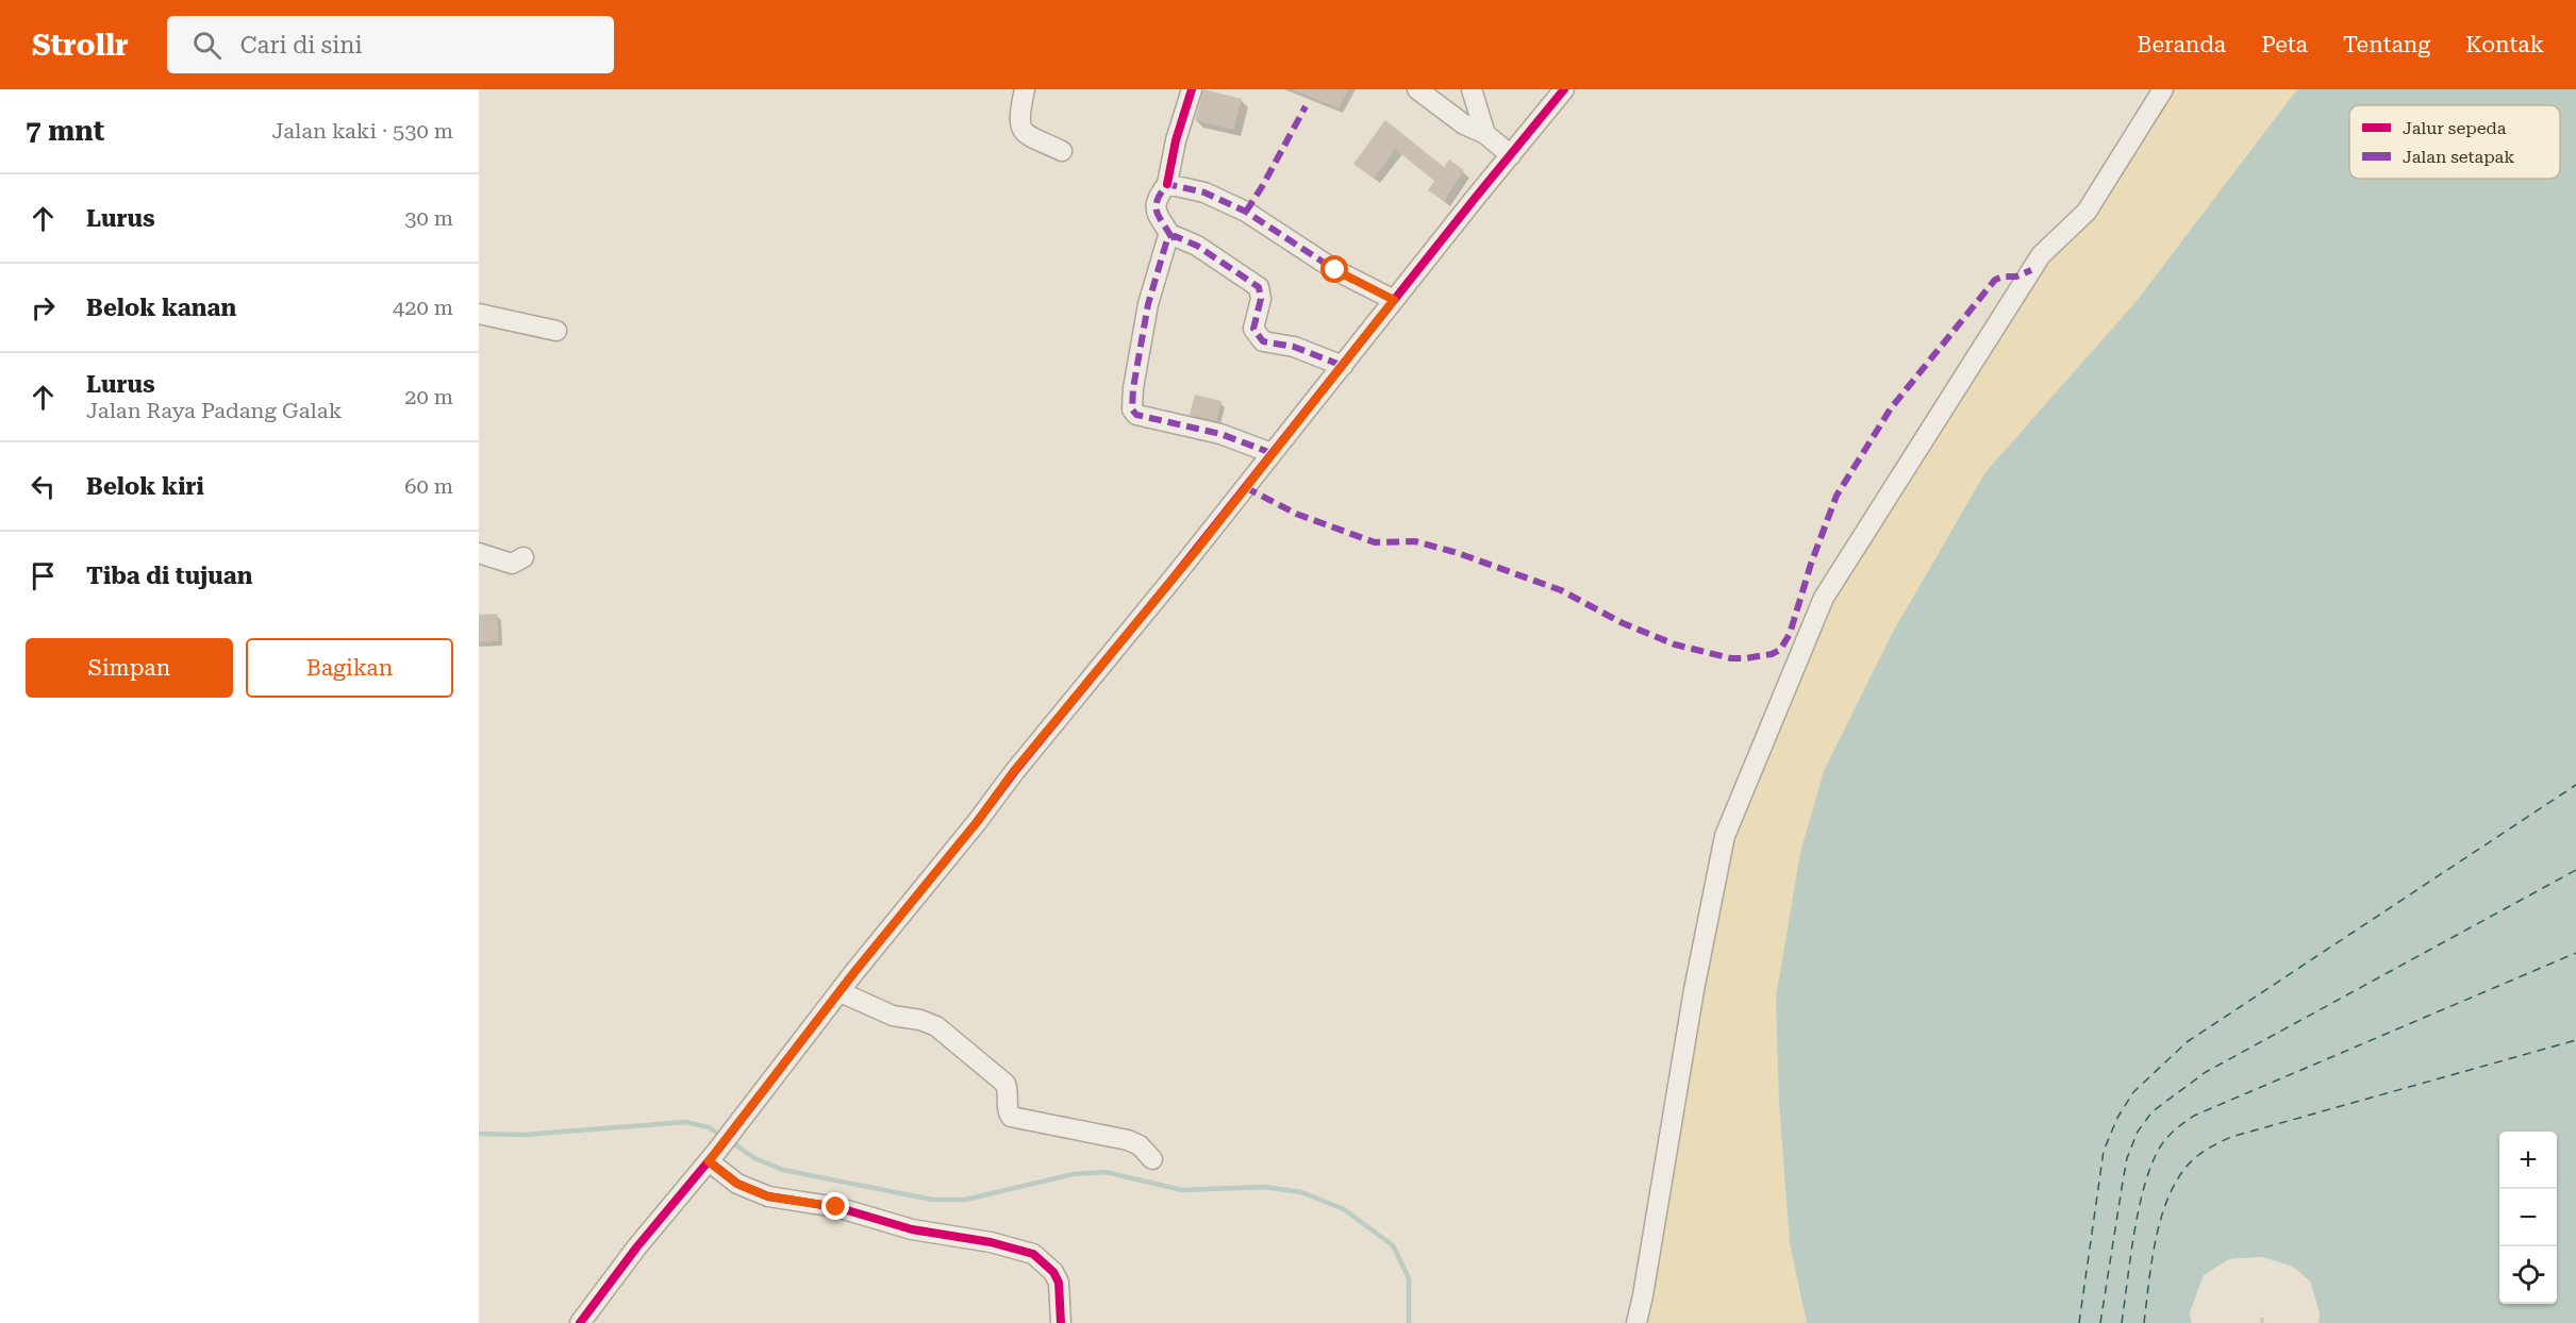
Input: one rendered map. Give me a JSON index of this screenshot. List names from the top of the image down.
{
  "legend": ["Jalur sepeda", "Jalan setapak"],
  "page": {
    "header": "Strollr",
    "search": "Cari di sini",
    "nav": [
      "Beranda",
      "Peta",
      "Tentang",
      "Kontak"
    ],
    "heading": ["7 mnt", "Jalan kaki · 530 m"],
    "list": [
      ["Lurus", "30 m"],
      ["Belok kanan", "420 m"],
      ["Lurus", "Jalan Raya Padang Galak", "20 m"],
      ["Belok kiri", "60 m"],
      "Tiba di tujuan"
    ],
    "buttons": ["Simpan", "Bagikan"],
    "map_buttons": ["+", "−"]
  }
}
